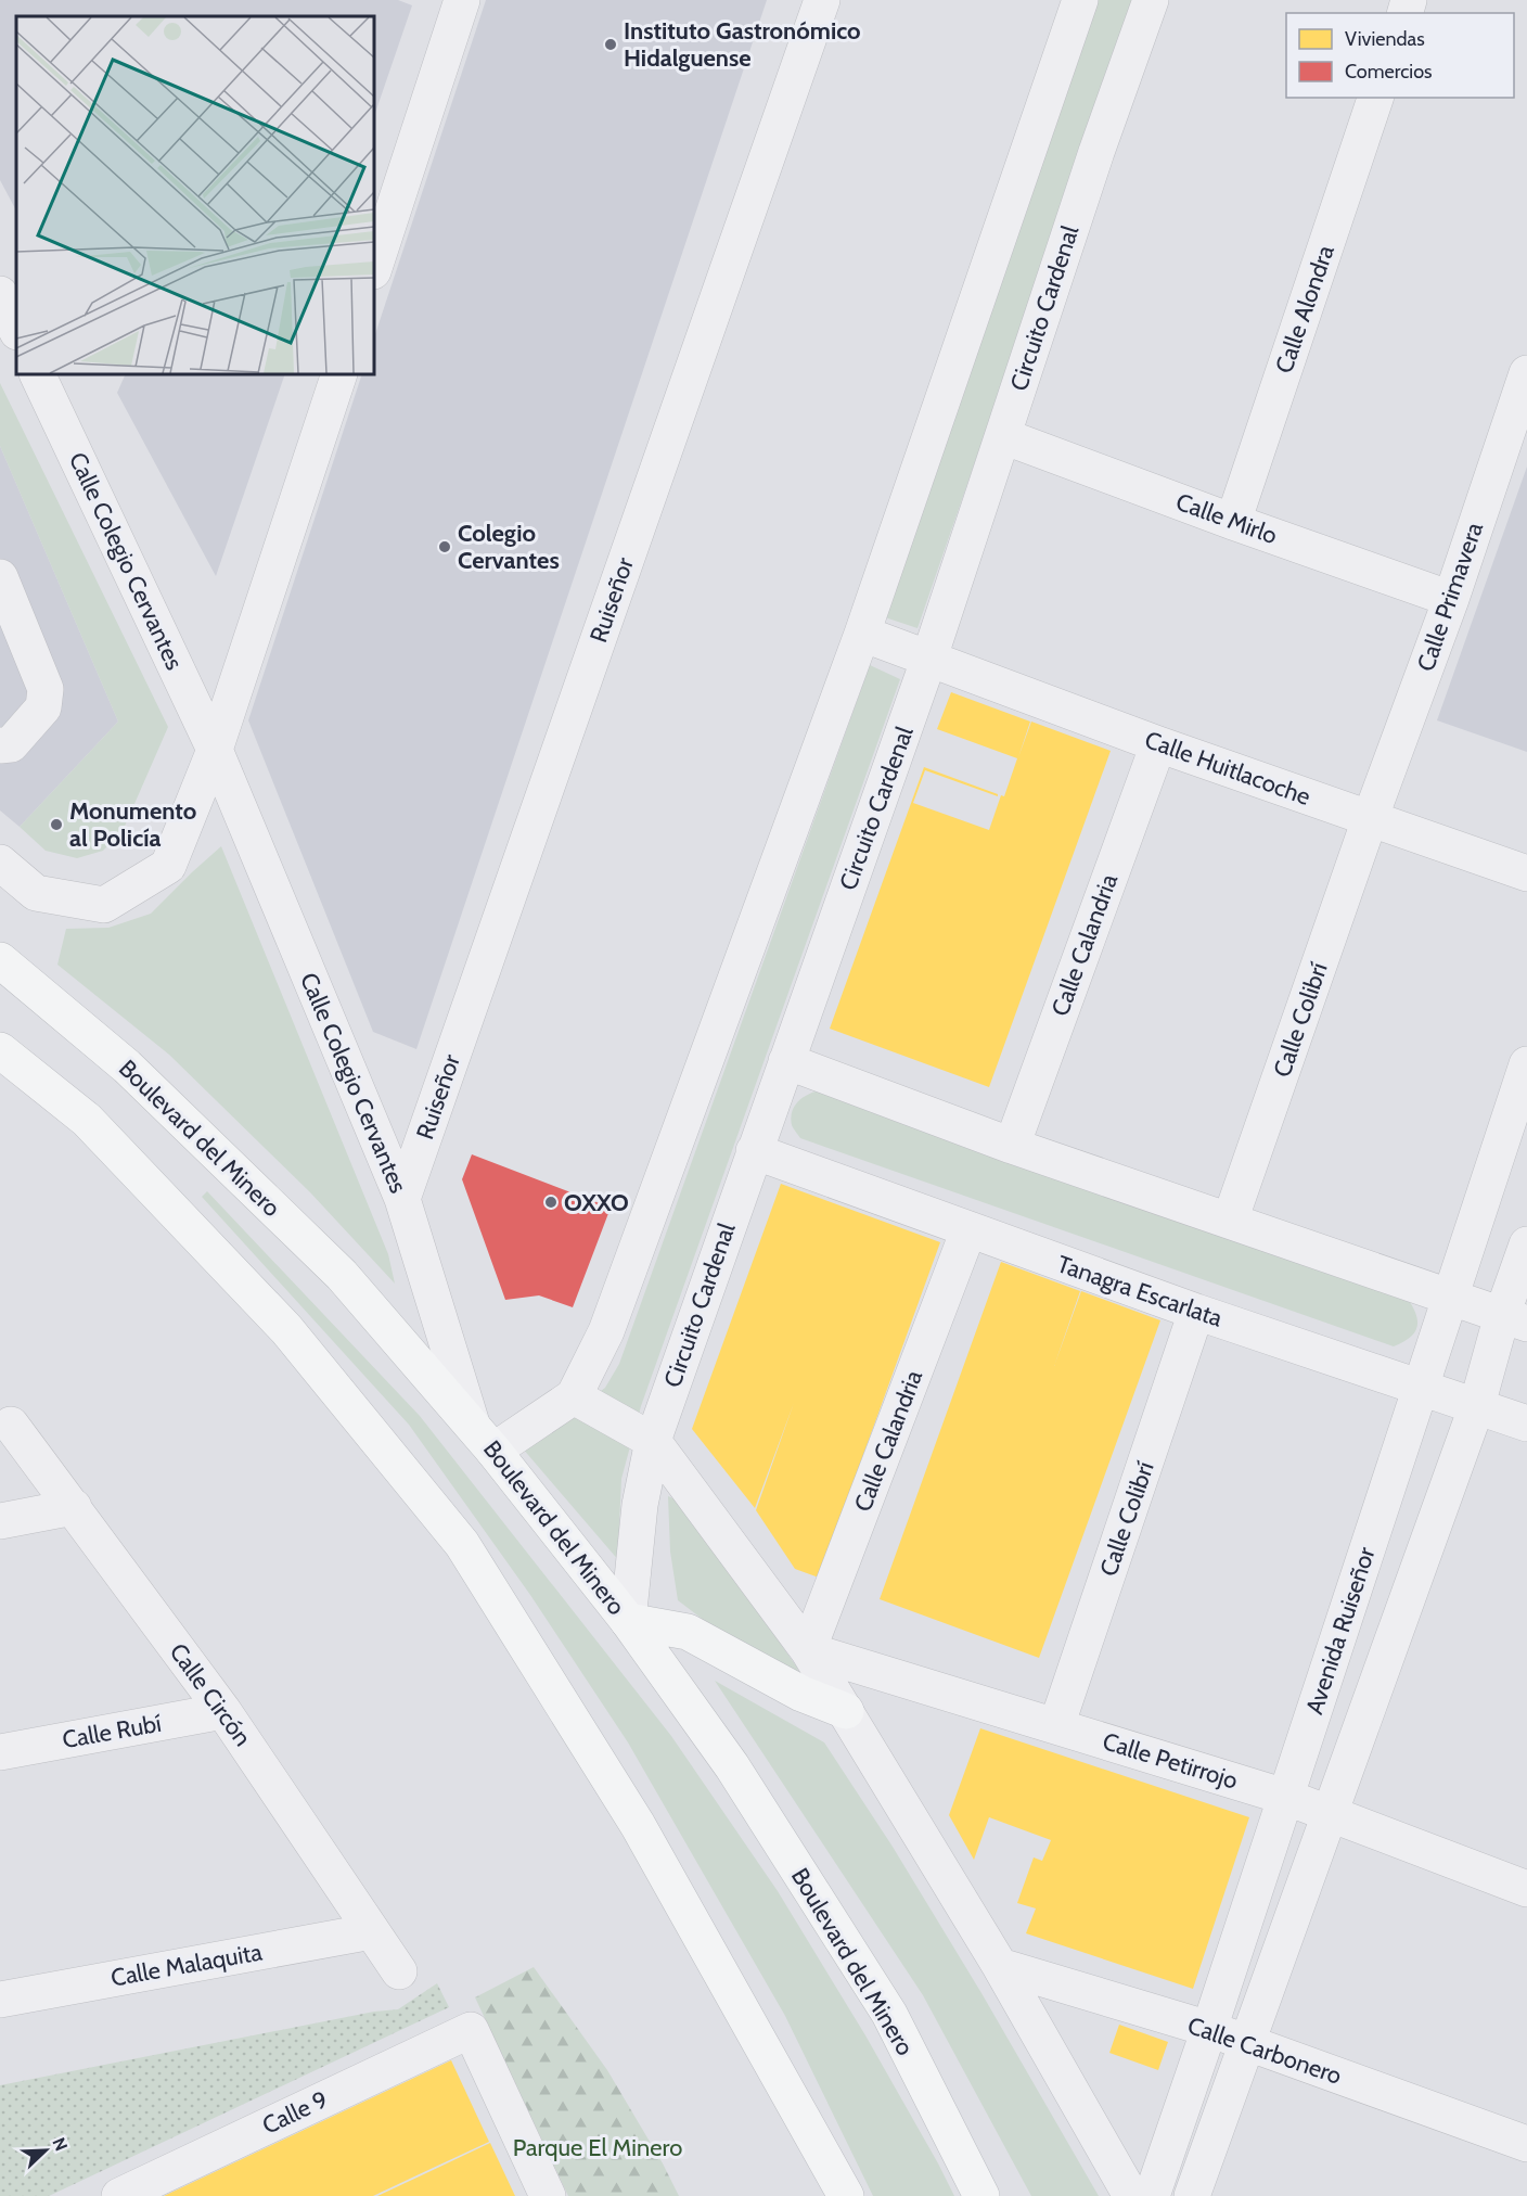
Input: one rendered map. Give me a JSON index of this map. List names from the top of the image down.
{
  "streets": {
    "main road": ["Boulevard del Minero"],
    "street": [
      "Circuito Cardenal",
      "Calle Alondra",
      "Calle Mirlo",
      "Calle Colegio Cervantes",
      "Calle Primavera",
      "Ruiseñor",
      "Calle Huitlacoche",
      "Calle Calandria",
      "Calle Colibrí",
      "Tanagra Escarlata",
      "Avenida Ruiseñor",
      "Calle Circón",
      "Calle Rubí",
      "Calle Petirrojo",
      "Calle Malaquita",
      "Calle Carbonero",
      "Calle 9"
    ]
  },
  "crossings": [
    ["Circuito Cardenal", "Calle Mirlo"],
    ["Circuito Cardenal", "Calle Huitlacoche"],
    ["Circuito Cardenal", "Boulevard del Minero"],
    ["Circuito Cardenal", "Tanagra Escarlata"],
    ["Calle Alondra", "Calle Mirlo"],
    ["Calle Mirlo", "Calle Primavera"],
    ["Calle Colegio Cervantes", "Ruiseñor"],
    ["Calle Colegio Cervantes", "Boulevard del Minero"],
    ["Calle Primavera", "Calle Huitlacoche"],
    ["Calle Primavera", "Calle Colibrí"],
    ["Calle Huitlacoche", "Calle Calandria"],
    ["Calle Huitlacoche", "Calle Colibrí"],
    ["Calle Calandria", "Tanagra Escarlata"],
    ["Calle Calandria", "Calle Petirrojo"],
    ["Calle Colibrí", "Tanagra Escarlata"],
    ["Calle Colibrí", "Calle Petirrojo"],
    ["Tanagra Escarlata", "Avenida Ruiseñor"],
    ["Avenida Ruiseñor", "Calle Petirrojo"],
    ["Avenida Ruiseñor", "Calle Carbonero"],
    ["Calle Circón", "Calle Rubí"],
    ["Calle Circón", "Calle Malaquita"]
  ],
  "parks": ["Parque El Minero"],
  "places": [
    "Instituto Gastronómico Hidalguense",
    "Colegio Cervantes",
    "Monumento al Policía",
    "OXXO"
  ],
  "legend": ["Viviendas", "Comercios"],
  "north": "top right"
}
